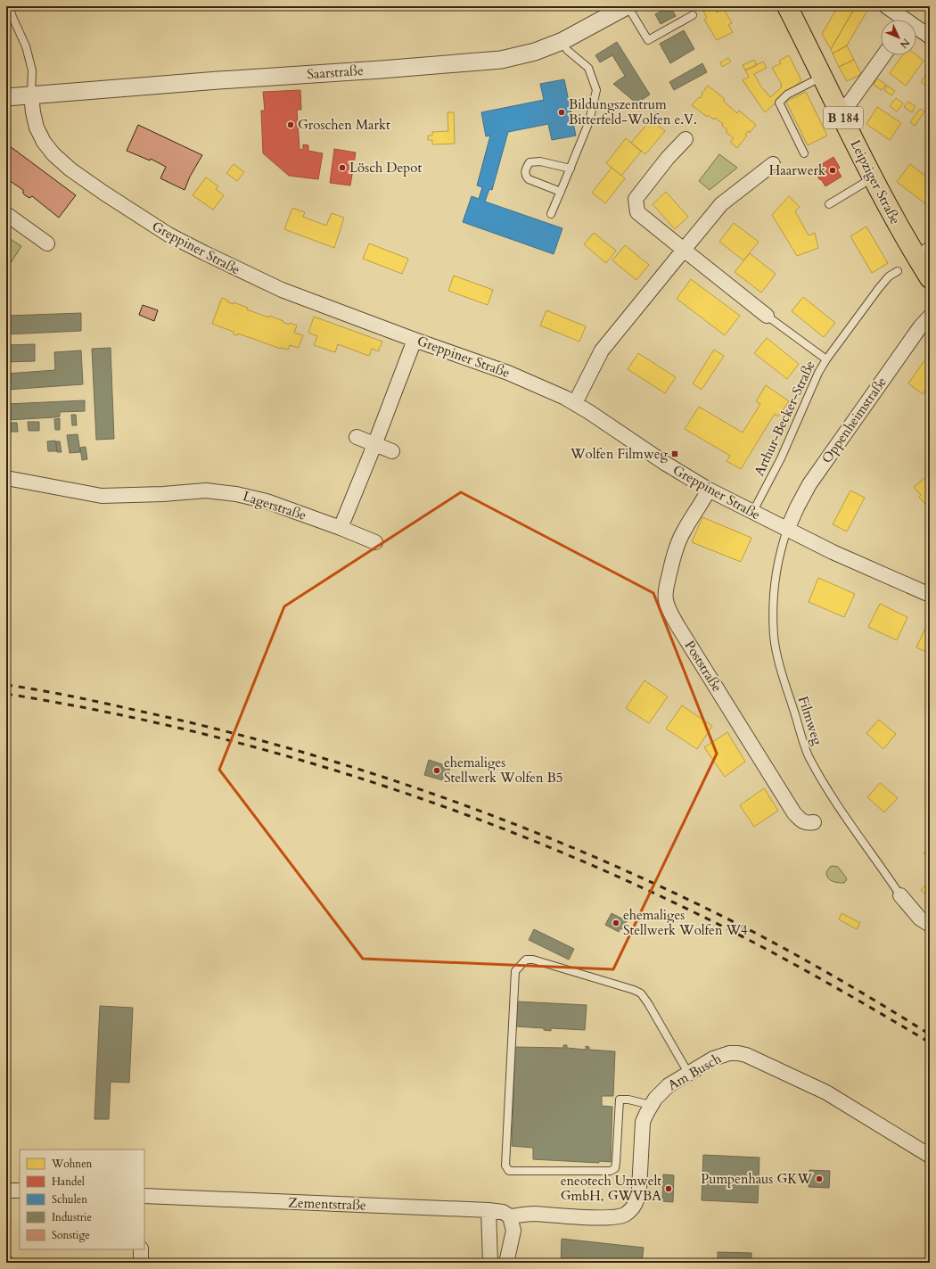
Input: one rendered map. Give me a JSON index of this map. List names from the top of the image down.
{
  "streets": {
    "main road": ["B 184", "Leipziger Straße"],
    "street": [
      "Saarstraße",
      "Greppiner Straße",
      "Oppenheimstraße",
      "Lagerstraße",
      "Poststraße",
      "Am Busch",
      "Zementstraße"
    ],
    "lane": ["Arthur-Becker-Straße", "Filmweg"]
  },
  "crossings": [
    ["Saarstraße", "Greppiner Straße"],
    ["Greppiner Straße", "Arthur-Becker-Straße"],
    ["Greppiner Straße", "Oppenheimstraße"],
    ["Greppiner Straße", "Poststraße"],
    ["Greppiner Straße", "Filmweg"],
    ["Oppenheimstraße", "Filmweg"],
    ["Am Busch", "Zementstraße"]
  ],
  "places": {
    "other": [
      "Bildungszentrum Bitterfeld-Wolfen e.V.",
      "Groschen Markt",
      "Lösch Depot",
      "Haarwerk",
      "ehemaliges Stellwerk Wolfen B5",
      "ehemaliges Stellwerk Wolfen W4",
      "Pumpenhaus GKW",
      "eneotech Umwelt GmbH, GWVBA"
    ],
    "transit": ["Wolfen Filmweg"]
  },
  "legend": [
    "Wohnen",
    "Handel",
    "Schulen",
    "Industrie",
    "Sonstige"
  ],
  "north": "bottom right"
}
